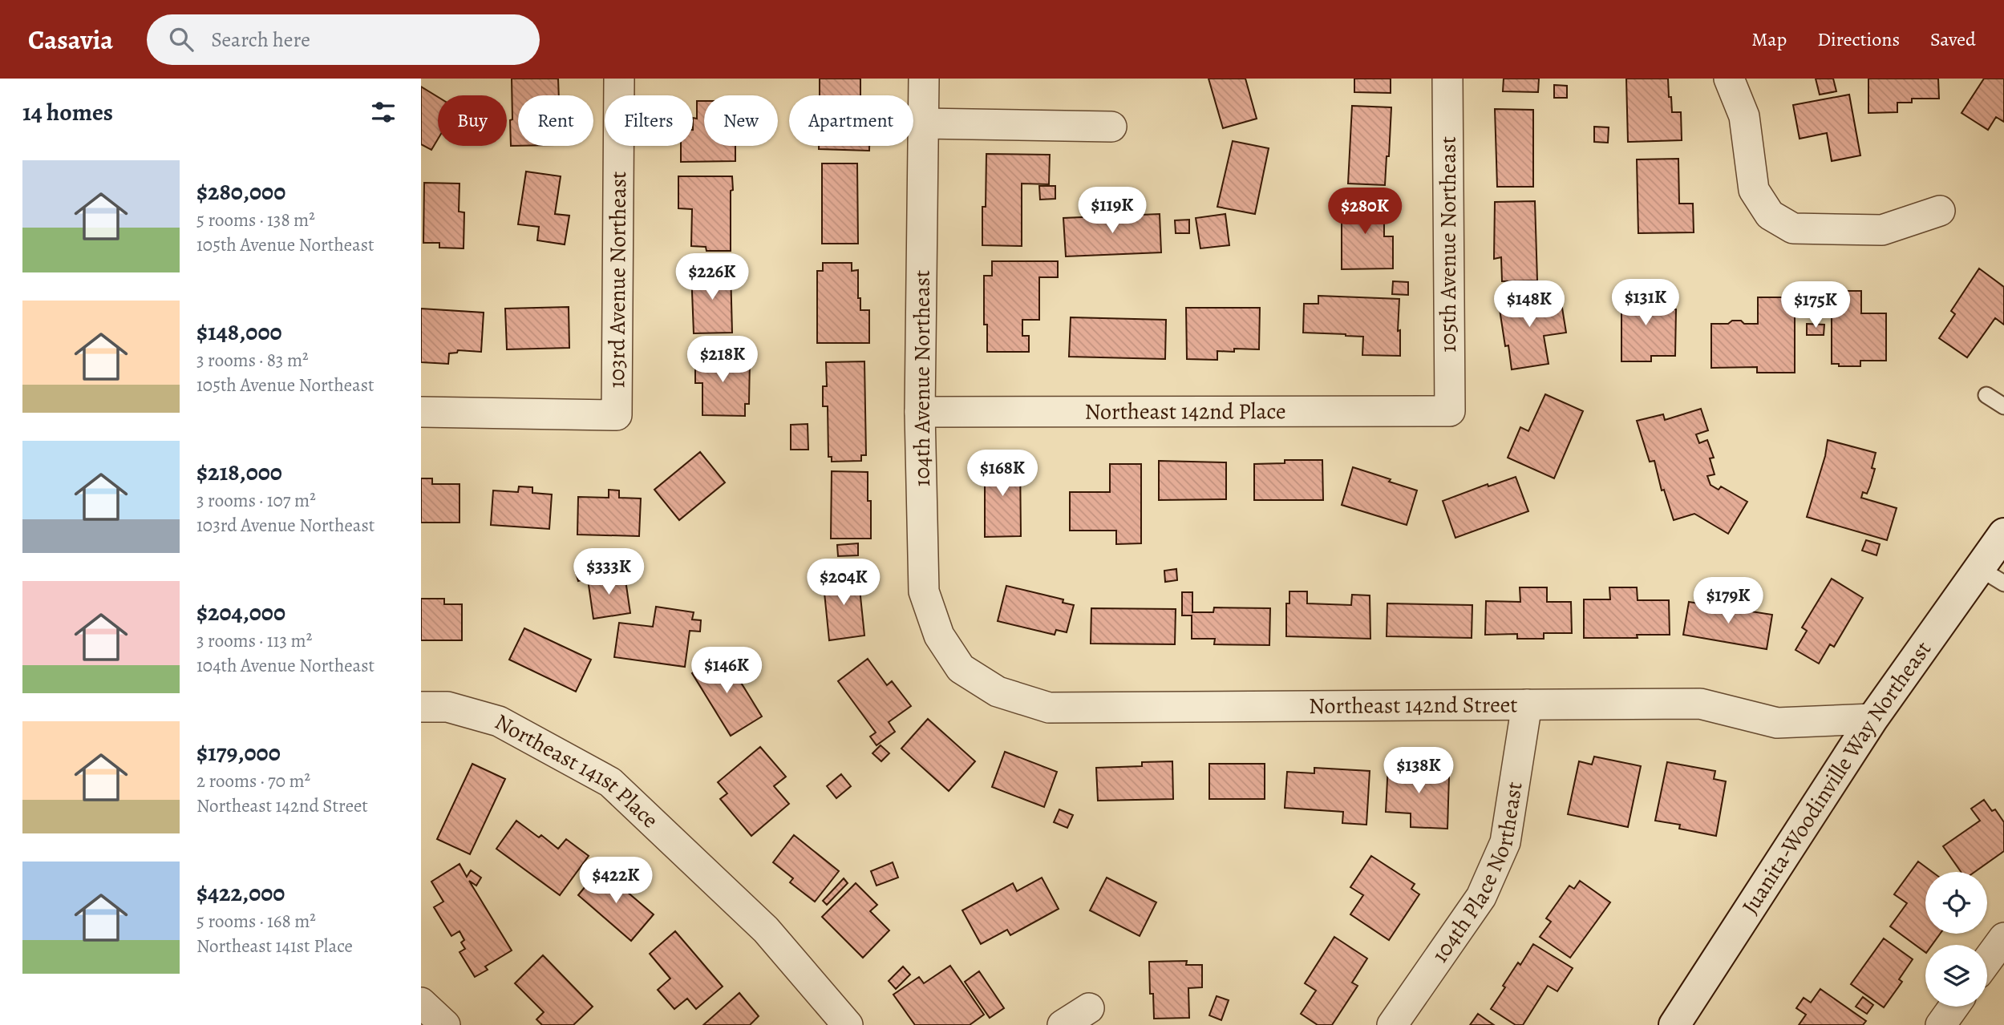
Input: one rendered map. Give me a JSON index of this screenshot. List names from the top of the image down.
{
  "streets": {
    "main road": ["Juanita-Woodinville Way Northeast"],
    "street": [
      "105th Avenue Northeast",
      "103rd Avenue Northeast",
      "104th Avenue Northeast",
      "Northeast 142nd Place",
      "Northeast 142nd Street",
      "Northeast 141st Place",
      "104th Place Northeast"
    ]
  },
  "crossings": [
    ["105th Avenue Northeast", "Northeast 142nd Place"],
    ["104th Avenue Northeast", "Northeast 142nd Place"],
    ["104th Avenue Northeast", "Northeast 142nd Street"],
    ["Northeast 142nd Street", "Juanita-Woodinville Way Northeast"],
    ["Northeast 142nd Street", "104th Place Northeast"]
  ],
  "page": {
    "header": "Casavia",
    "search": "Search here",
    "nav": ["Map", "Directions", "Saved"],
    "heading": "14 homes",
    "chip": [
      "Buy",
      "Rent",
      "Filters",
      "New",
      "Apartment"
    ],
    "list": [
      {
        "name": "$280,000",
        "note": "5 rooms · 138 m² · 105th Avenue Northeast"
      },
      {
        "name": "$148,000",
        "note": "3 rooms · 83 m² · 105th Avenue Northeast"
      },
      {
        "name": "$218,000",
        "note": "3 rooms · 107 m² · 103rd Avenue Northeast"
      },
      {
        "name": "$204,000",
        "note": "3 rooms · 113 m² · 104th Avenue Northeast"
      },
      {
        "name": "$179,000",
        "note": "2 rooms · 70 m² · Northeast 142nd Street"
      },
      {
        "name": "$422,000",
        "note": "5 rooms · 168 m² · Northeast 141st Place"
      }
    ],
    "price": [
      "$119K",
      "$280K",
      "$226K",
      "$131K",
      "$148K",
      "$175K",
      "$218K",
      "$168K",
      "$333K",
      "$204K",
      "$179K",
      "$146K",
      "$138K",
      "$422K"
    ]
  }
}
